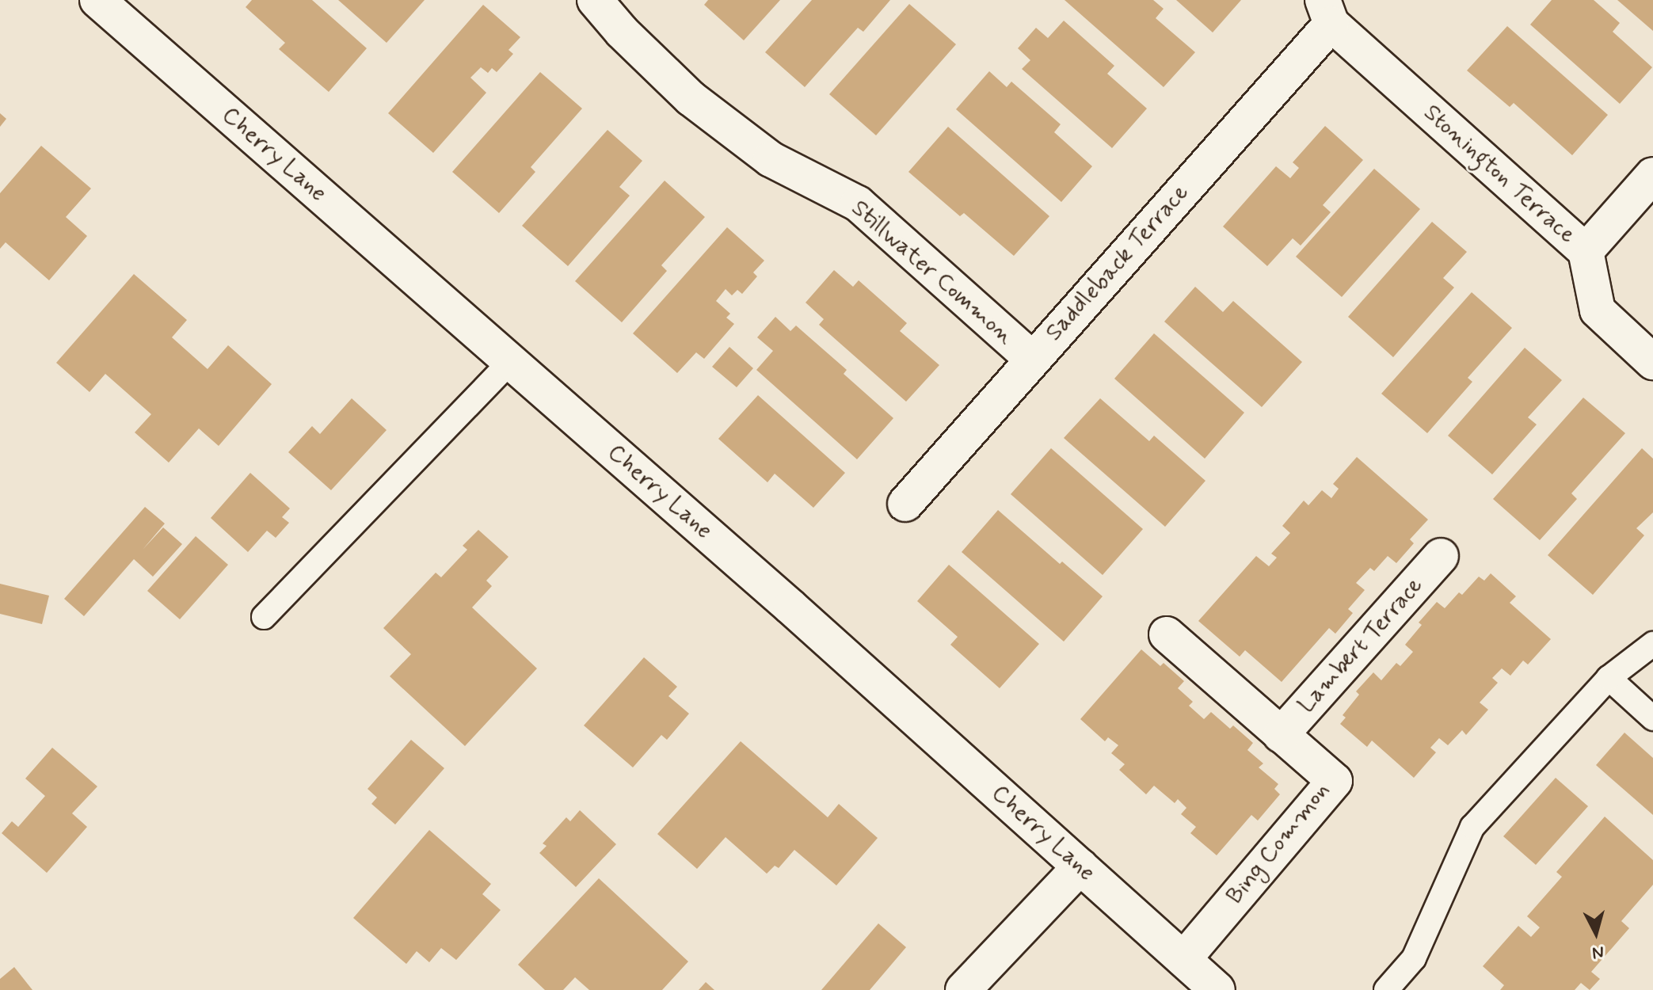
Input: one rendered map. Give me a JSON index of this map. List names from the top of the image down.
{
  "streets": {
    "street": [
      "Cherry Lane",
      "Stonington Terrace",
      "Saddleback Terrace",
      "Stillwater Common",
      "Lambert Terrace",
      "Bing Common"
    ]
  },
  "crossings": [
    ["Cherry Lane", "Bing Common"],
    ["Stonington Terrace", "Saddleback Terrace"],
    ["Saddleback Terrace", "Stillwater Common"],
    ["Lambert Terrace", "Bing Common"]
  ],
  "north": "bottom"
}
